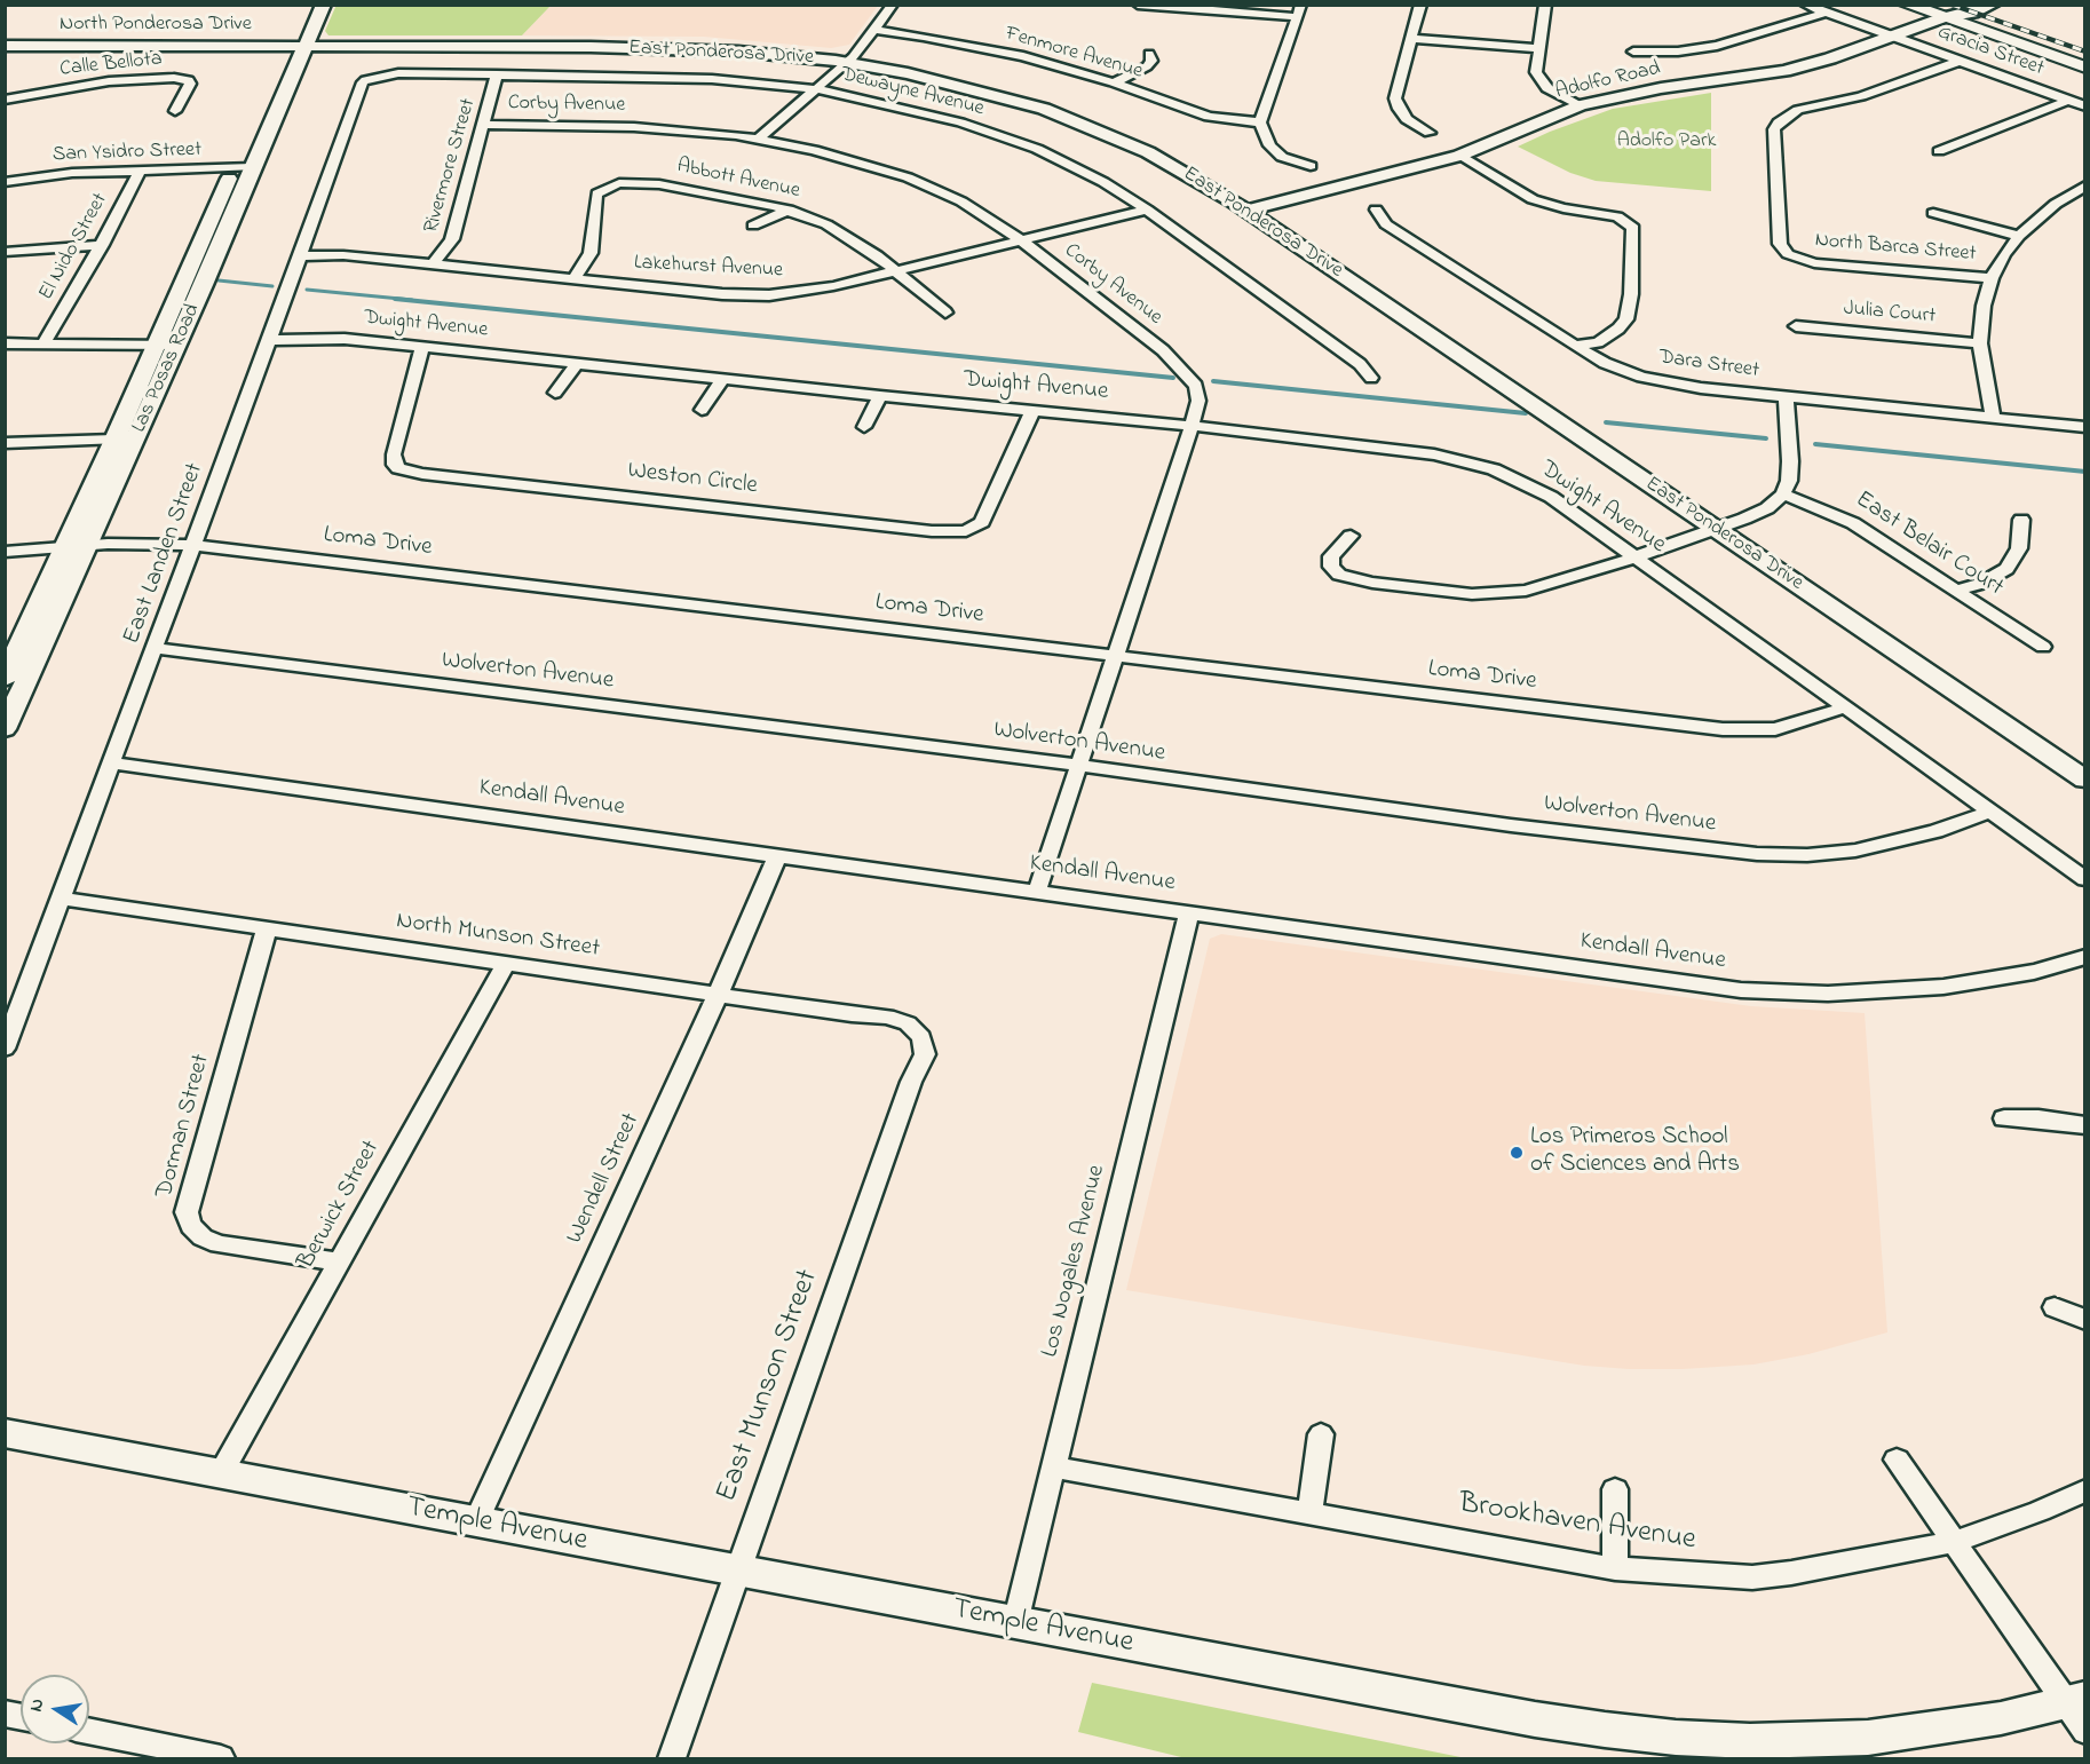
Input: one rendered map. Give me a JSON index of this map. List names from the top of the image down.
{
  "streets": {
    "main road": [
      "North Ponderosa Drive",
      "East Ponderosa Drive",
      "Adolfo Road",
      "Las Posas Road",
      "Temple Avenue"
    ],
    "street": [
      "Gracia Street",
      "Fenmore Avenue",
      "Calle Bellota",
      "Dewayne Avenue",
      "Corby Avenue",
      "San Ysidro Street",
      "Rivermore Street",
      "Abbott Avenue",
      "El Nido Street",
      "North Barca Street",
      "Lakehurst Avenue",
      "Julia Court",
      "Dwight Avenue",
      "Dara Street",
      "Weston Circle",
      "Loma Drive",
      "East Belair Court",
      "East Landen Street",
      "Wolverton Avenue",
      "Kendall Avenue",
      "North Munson Street",
      "Dorman Street",
      "Wendell Street",
      "Berwick Street",
      "Los Nogales Avenue",
      "East Munson Street",
      "Brookhaven Avenue"
    ]
  },
  "crossings": [
    ["North Ponderosa Drive", "East Ponderosa Drive"],
    ["North Ponderosa Drive", "Las Posas Road"],
    ["Gracia Street", "Adolfo Road"],
    ["Gracia Street", "North Barca Street"],
    ["East Ponderosa Drive", "Adolfo Road"],
    ["East Ponderosa Drive", "Las Posas Road"],
    ["Dewayne Avenue", "Rivermore Street"],
    ["Dewayne Avenue", "Lakehurst Avenue"],
    ["Dewayne Avenue", "East Landen Street"],
    ["Corby Avenue", "Rivermore Street"],
    ["Corby Avenue", "Lakehurst Avenue"],
    ["Corby Avenue", "Dwight Avenue"],
    ["Corby Avenue", "Loma Drive"],
    ["Corby Avenue", "Wolverton Avenue"],
    ["Corby Avenue", "Kendall Avenue"],
    ["San Ysidro Street", "El Nido Street"],
    ["San Ysidro Street", "Las Posas Road"],
    ["Rivermore Street", "Lakehurst Avenue"],
    ["Abbott Avenue", "Lakehurst Avenue"],
    ["Lakehurst Avenue", "East Landen Street"],
    ["Dwight Avenue", "Weston Circle"],
    ["Dwight Avenue", "Loma Drive"],
    ["Dwight Avenue", "East Landen Street"],
    ["Dwight Avenue", "Wolverton Avenue"],
    ["Las Posas Road", "Loma Drive"],
    ["Loma Drive", "East Landen Street"],
    ["East Landen Street", "Wolverton Avenue"],
    ["East Landen Street", "Kendall Avenue"],
    ["East Landen Street", "North Munson Street"],
    ["Kendall Avenue", "Wendell Street"],
    ["Kendall Avenue", "Los Nogales Avenue"],
    ["North Munson Street", "Dorman Street"],
    ["North Munson Street", "Wendell Street"],
    ["North Munson Street", "Berwick Street"],
    ["North Munson Street", "East Munson Street"],
    ["Dorman Street", "Berwick Street"],
    ["Wendell Street", "Temple Avenue"],
    ["Berwick Street", "Temple Avenue"],
    ["Los Nogales Avenue", "Brookhaven Avenue"],
    ["Los Nogales Avenue", "Temple Avenue"],
    ["East Munson Street", "Temple Avenue"]
  ],
  "parks": ["Adolfo Park"],
  "places": ["Los Primeros School of Sciences and Arts"],
  "north": "left"
}
